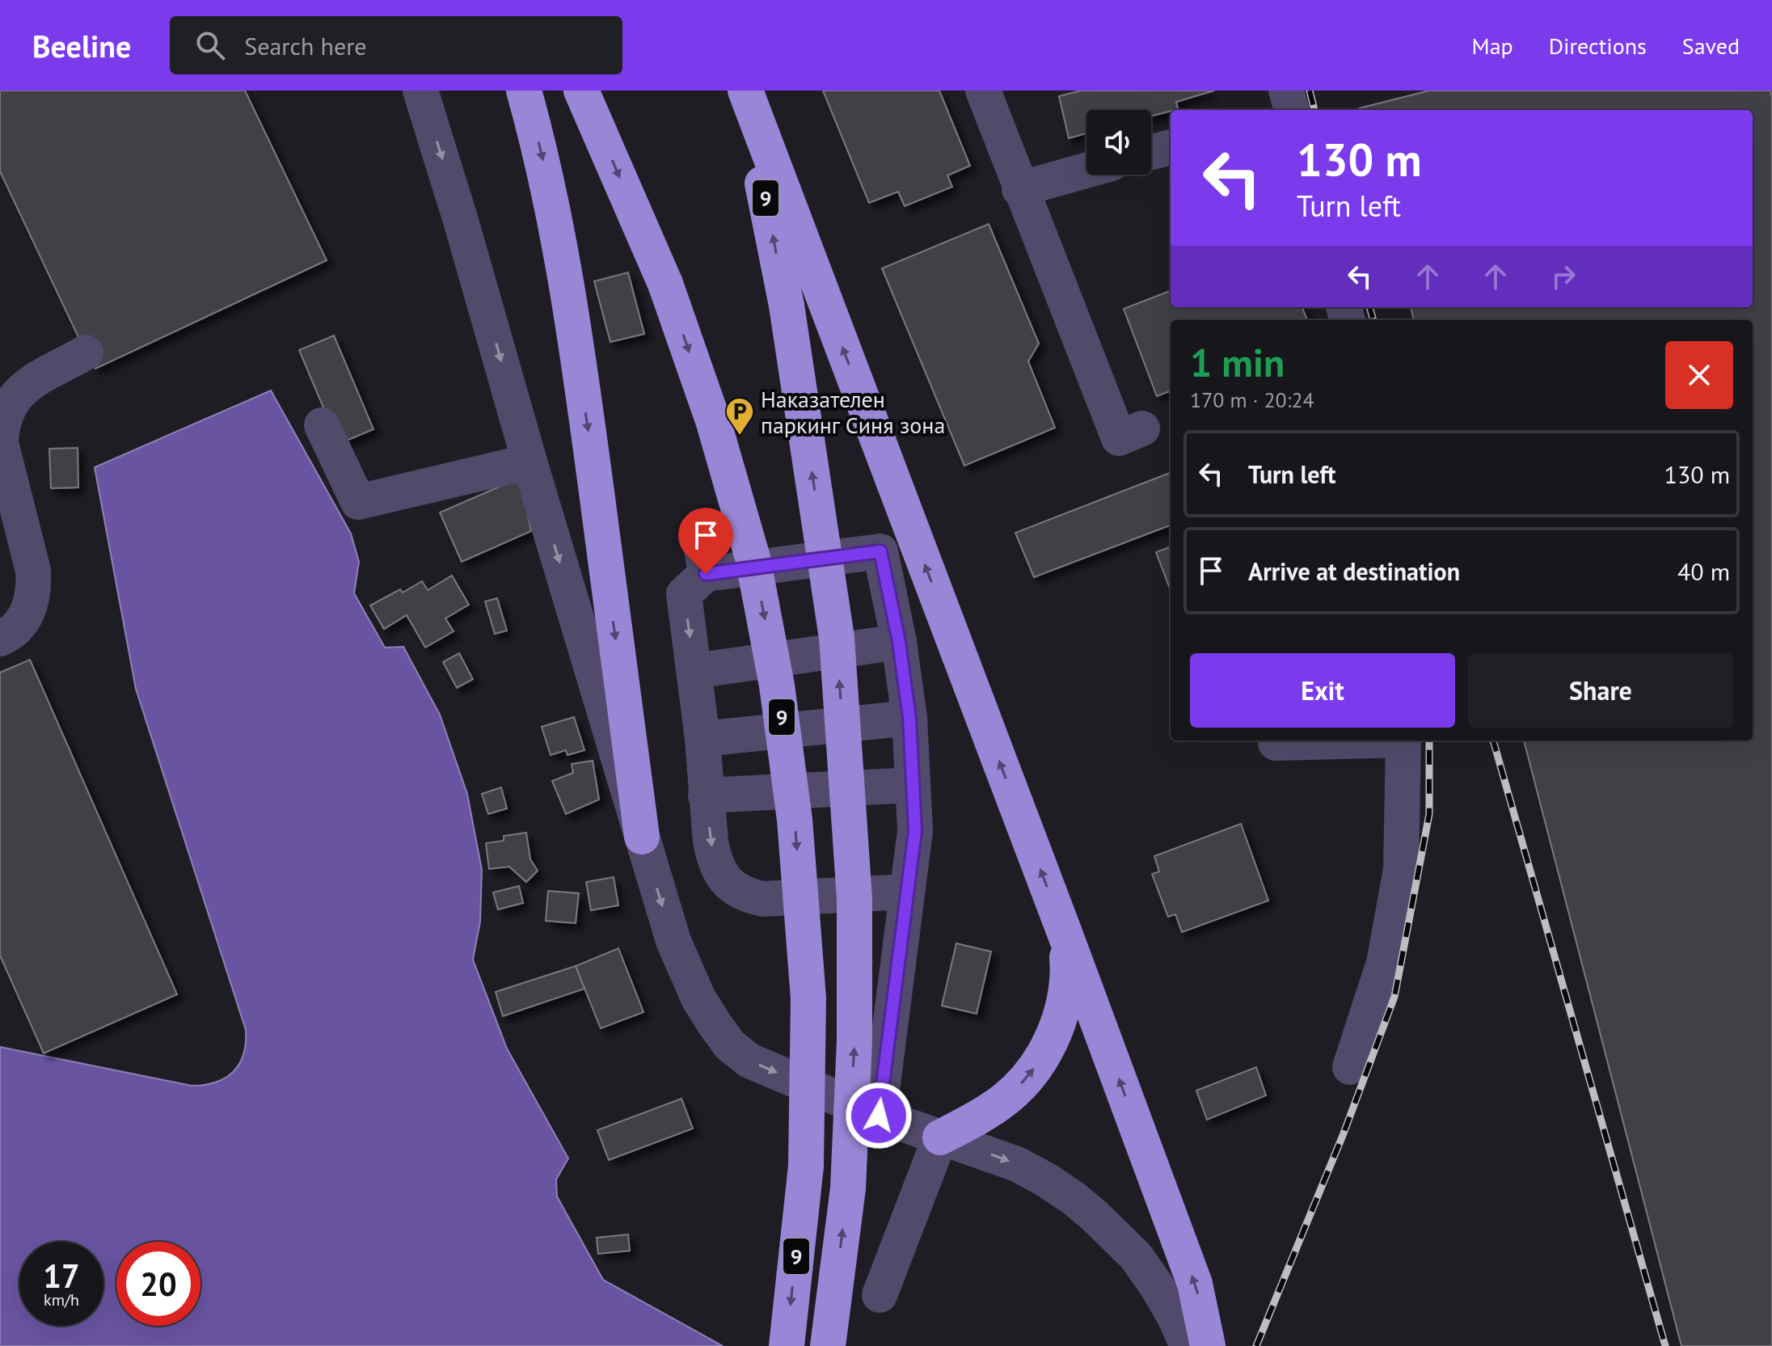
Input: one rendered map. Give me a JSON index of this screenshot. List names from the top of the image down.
{
  "streets": {
    "highway": ["9"]
  },
  "places": {
    "parking": ["Наказателен паркинг Синя зона"]
  },
  "page": {
    "header": "Beeline",
    "search": "Search here",
    "nav": ["Map", "Directions", "Saved"],
    "turn": ["130 m", "Turn left"],
    "heading": ["1 min", "170 m · 20:24"],
    "list": [
      {
        "name": "Turn left",
        "value": "130 m"
      },
      {
        "name": "Arrive at destination",
        "value": "40 m"
      }
    ],
    "buttons": ["Exit", "Share"],
    "speed": "17 km/h",
    "limit": "20"
  }
}
